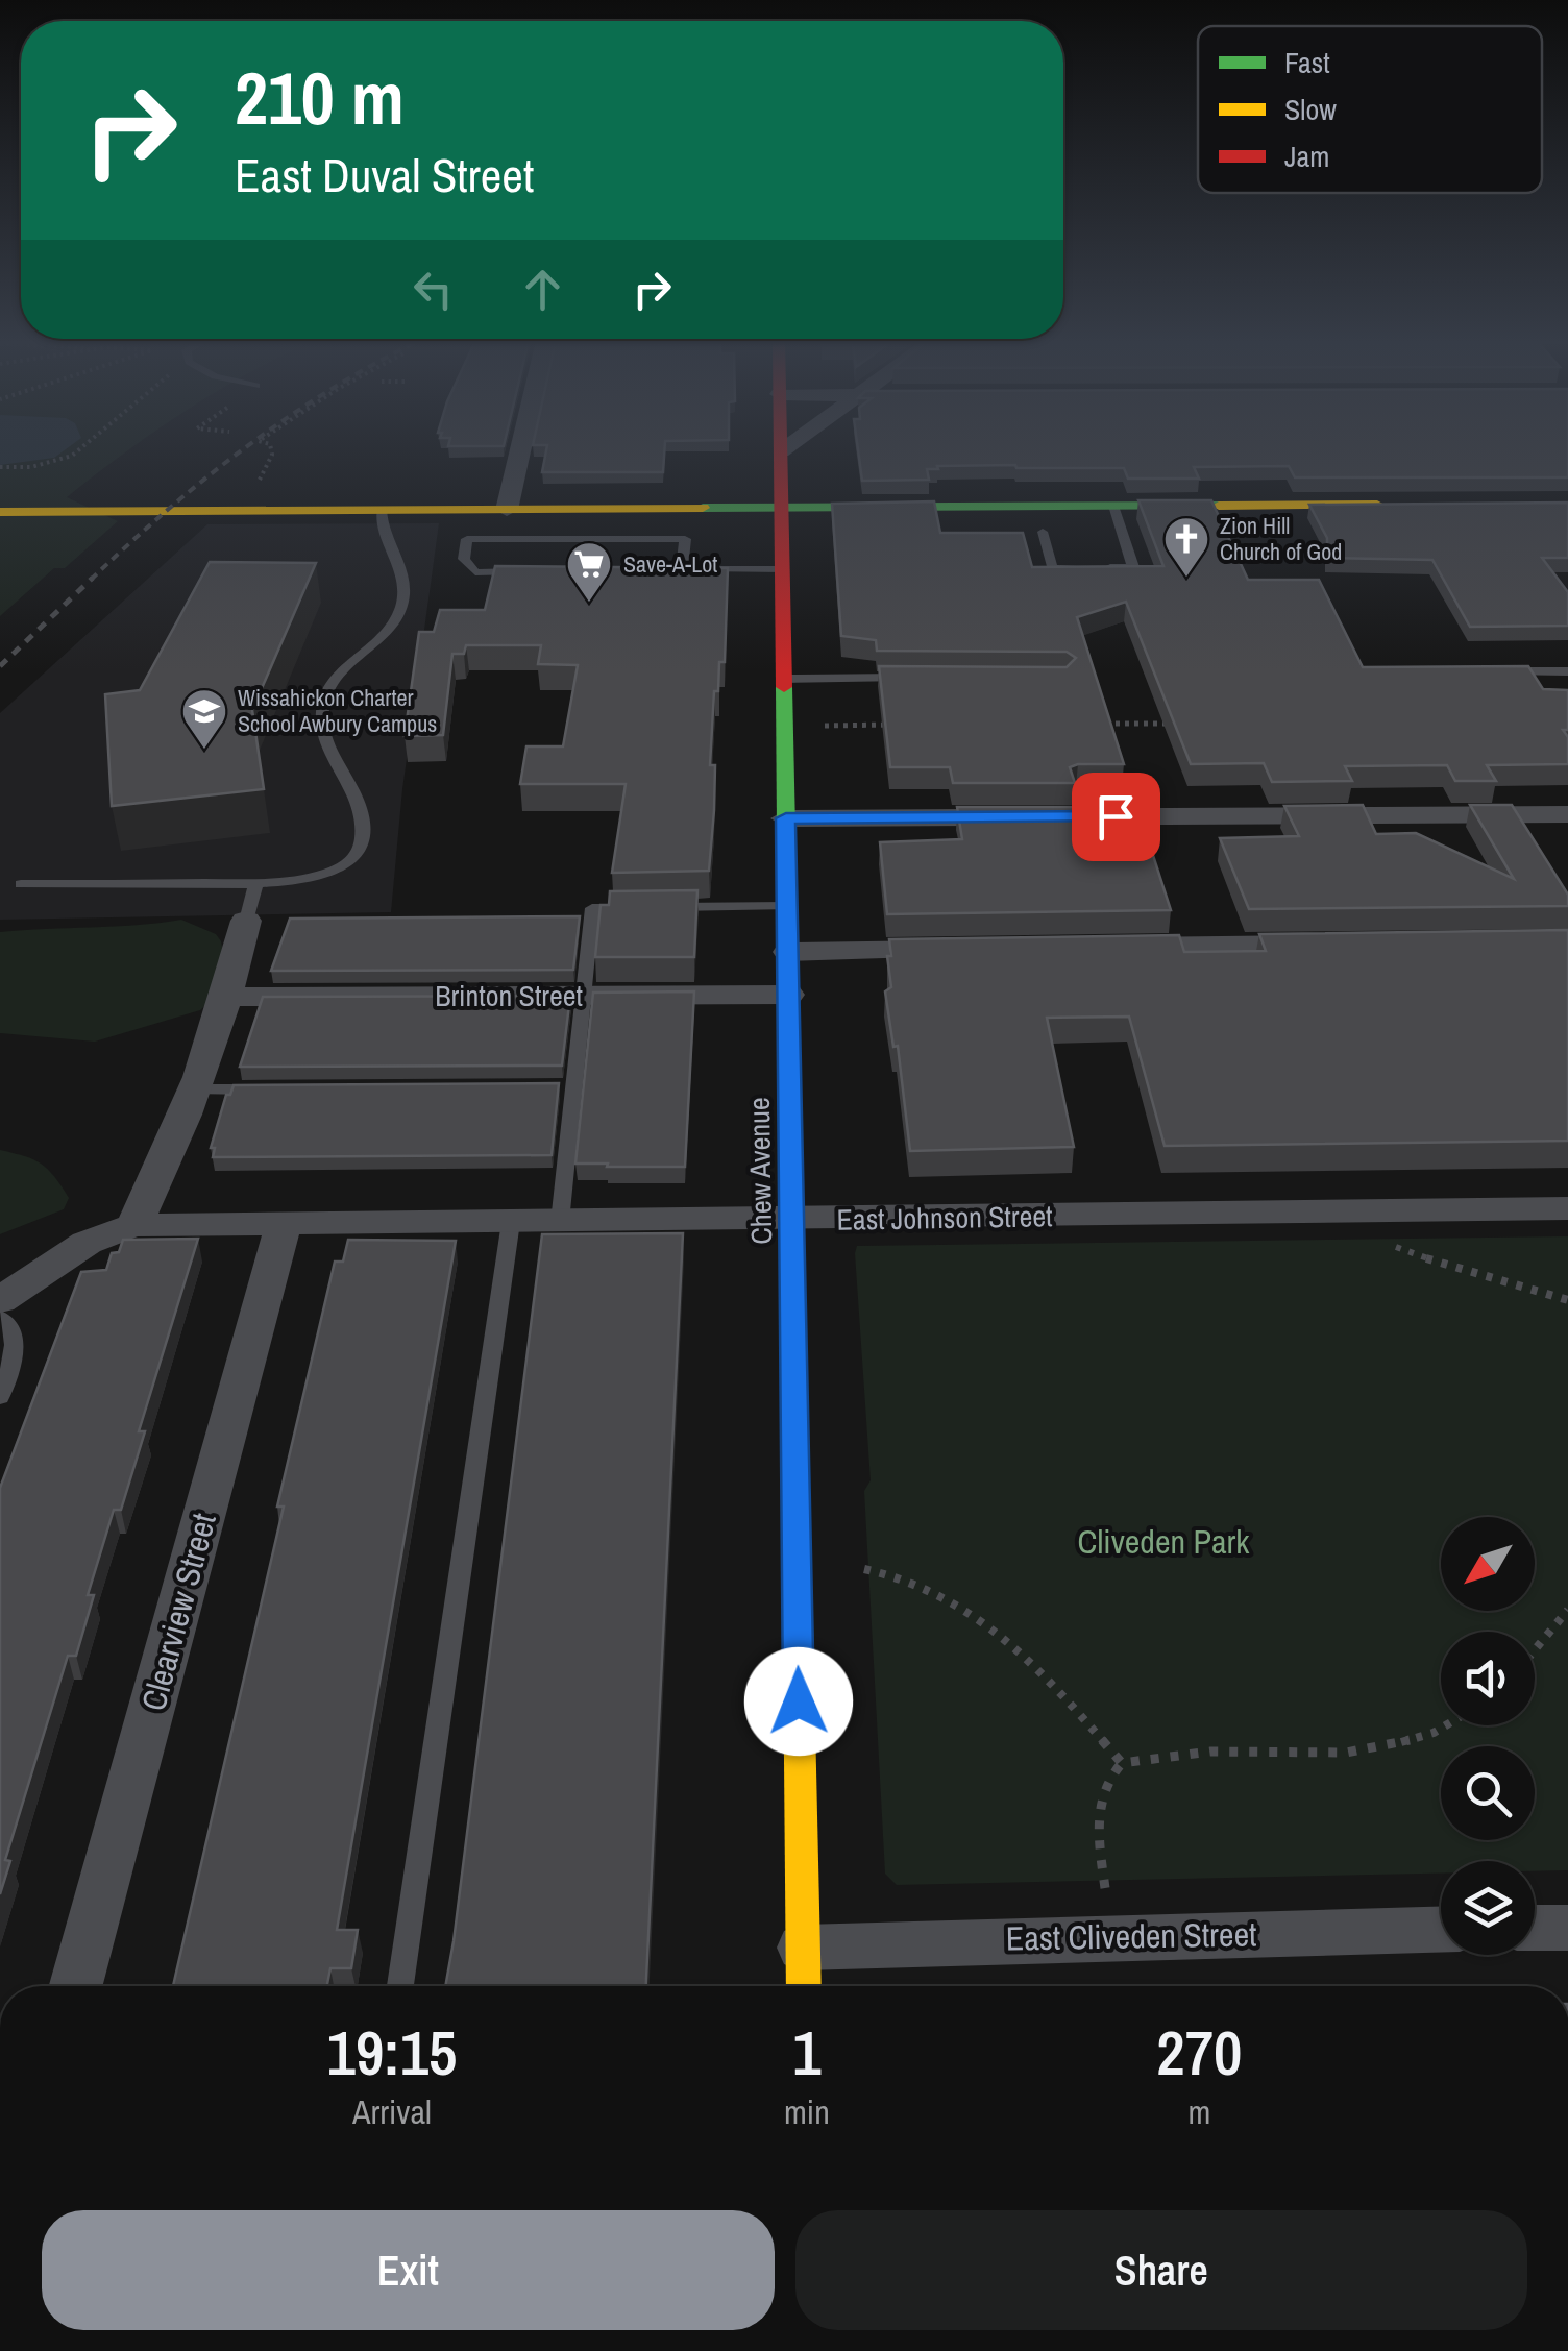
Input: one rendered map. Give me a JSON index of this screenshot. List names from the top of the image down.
{
  "streets": {
    "street": [
      "Brinton Street",
      "Chew Avenue",
      "East Johnson Street",
      "Clearview Street",
      "East Cliveden Street"
    ]
  },
  "crossings": [
    ["Brinton Street", "Chew Avenue"],
    ["Chew Avenue", "East Johnson Street"],
    ["Chew Avenue", "East Cliveden Street"],
    ["East Johnson Street", "Clearview Street"]
  ],
  "parks": ["Cliveden Park"],
  "places": {
    "church": ["Zion Hill Church of God"],
    "supermarket": ["Save-A-Lot"],
    "school or university": ["Wissahickon Charter School Awbury Campus"]
  },
  "legend": ["Fast", "Slow", "Jam"],
  "north": "bottom left",
  "page": {
    "turn": ["210 m", "East Duval Street"],
    "eta": [
      "19:15",
      "Arrival",
      "1",
      "min",
      "270",
      "m"
    ],
    "buttons": ["Exit", "Share"]
  }
}
